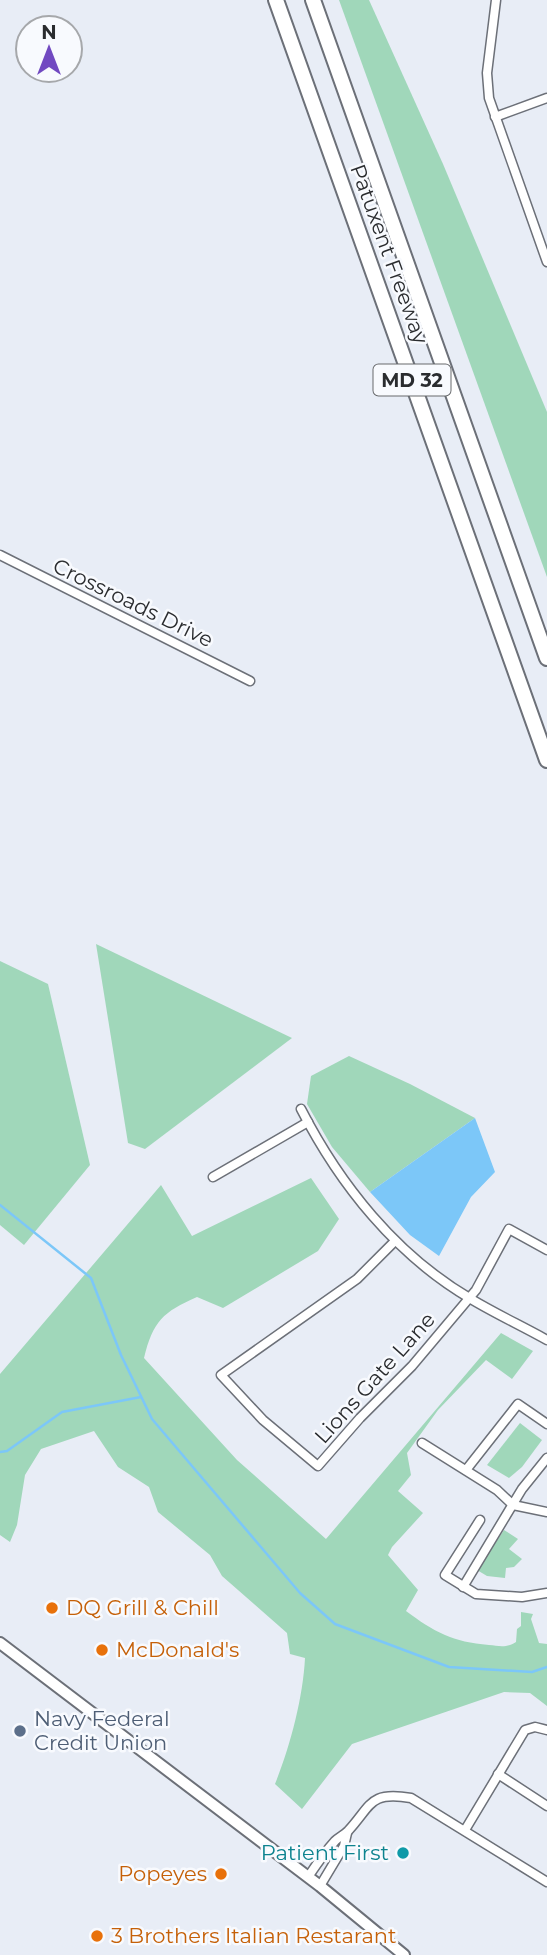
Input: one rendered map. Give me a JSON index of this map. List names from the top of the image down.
{
  "streets": {
    "highway": ["Patuxent Freeway", "MD 32"],
    "street": ["Crossroads Drive", "Lions Gate Lane"]
  },
  "places": [
    "DQ Grill & Chill",
    "McDonald's",
    "Navy Federal Credit Union",
    "Patient First",
    "Popeyes",
    "3 Brothers Italian Restarant"
  ],
  "north": "top"
}
